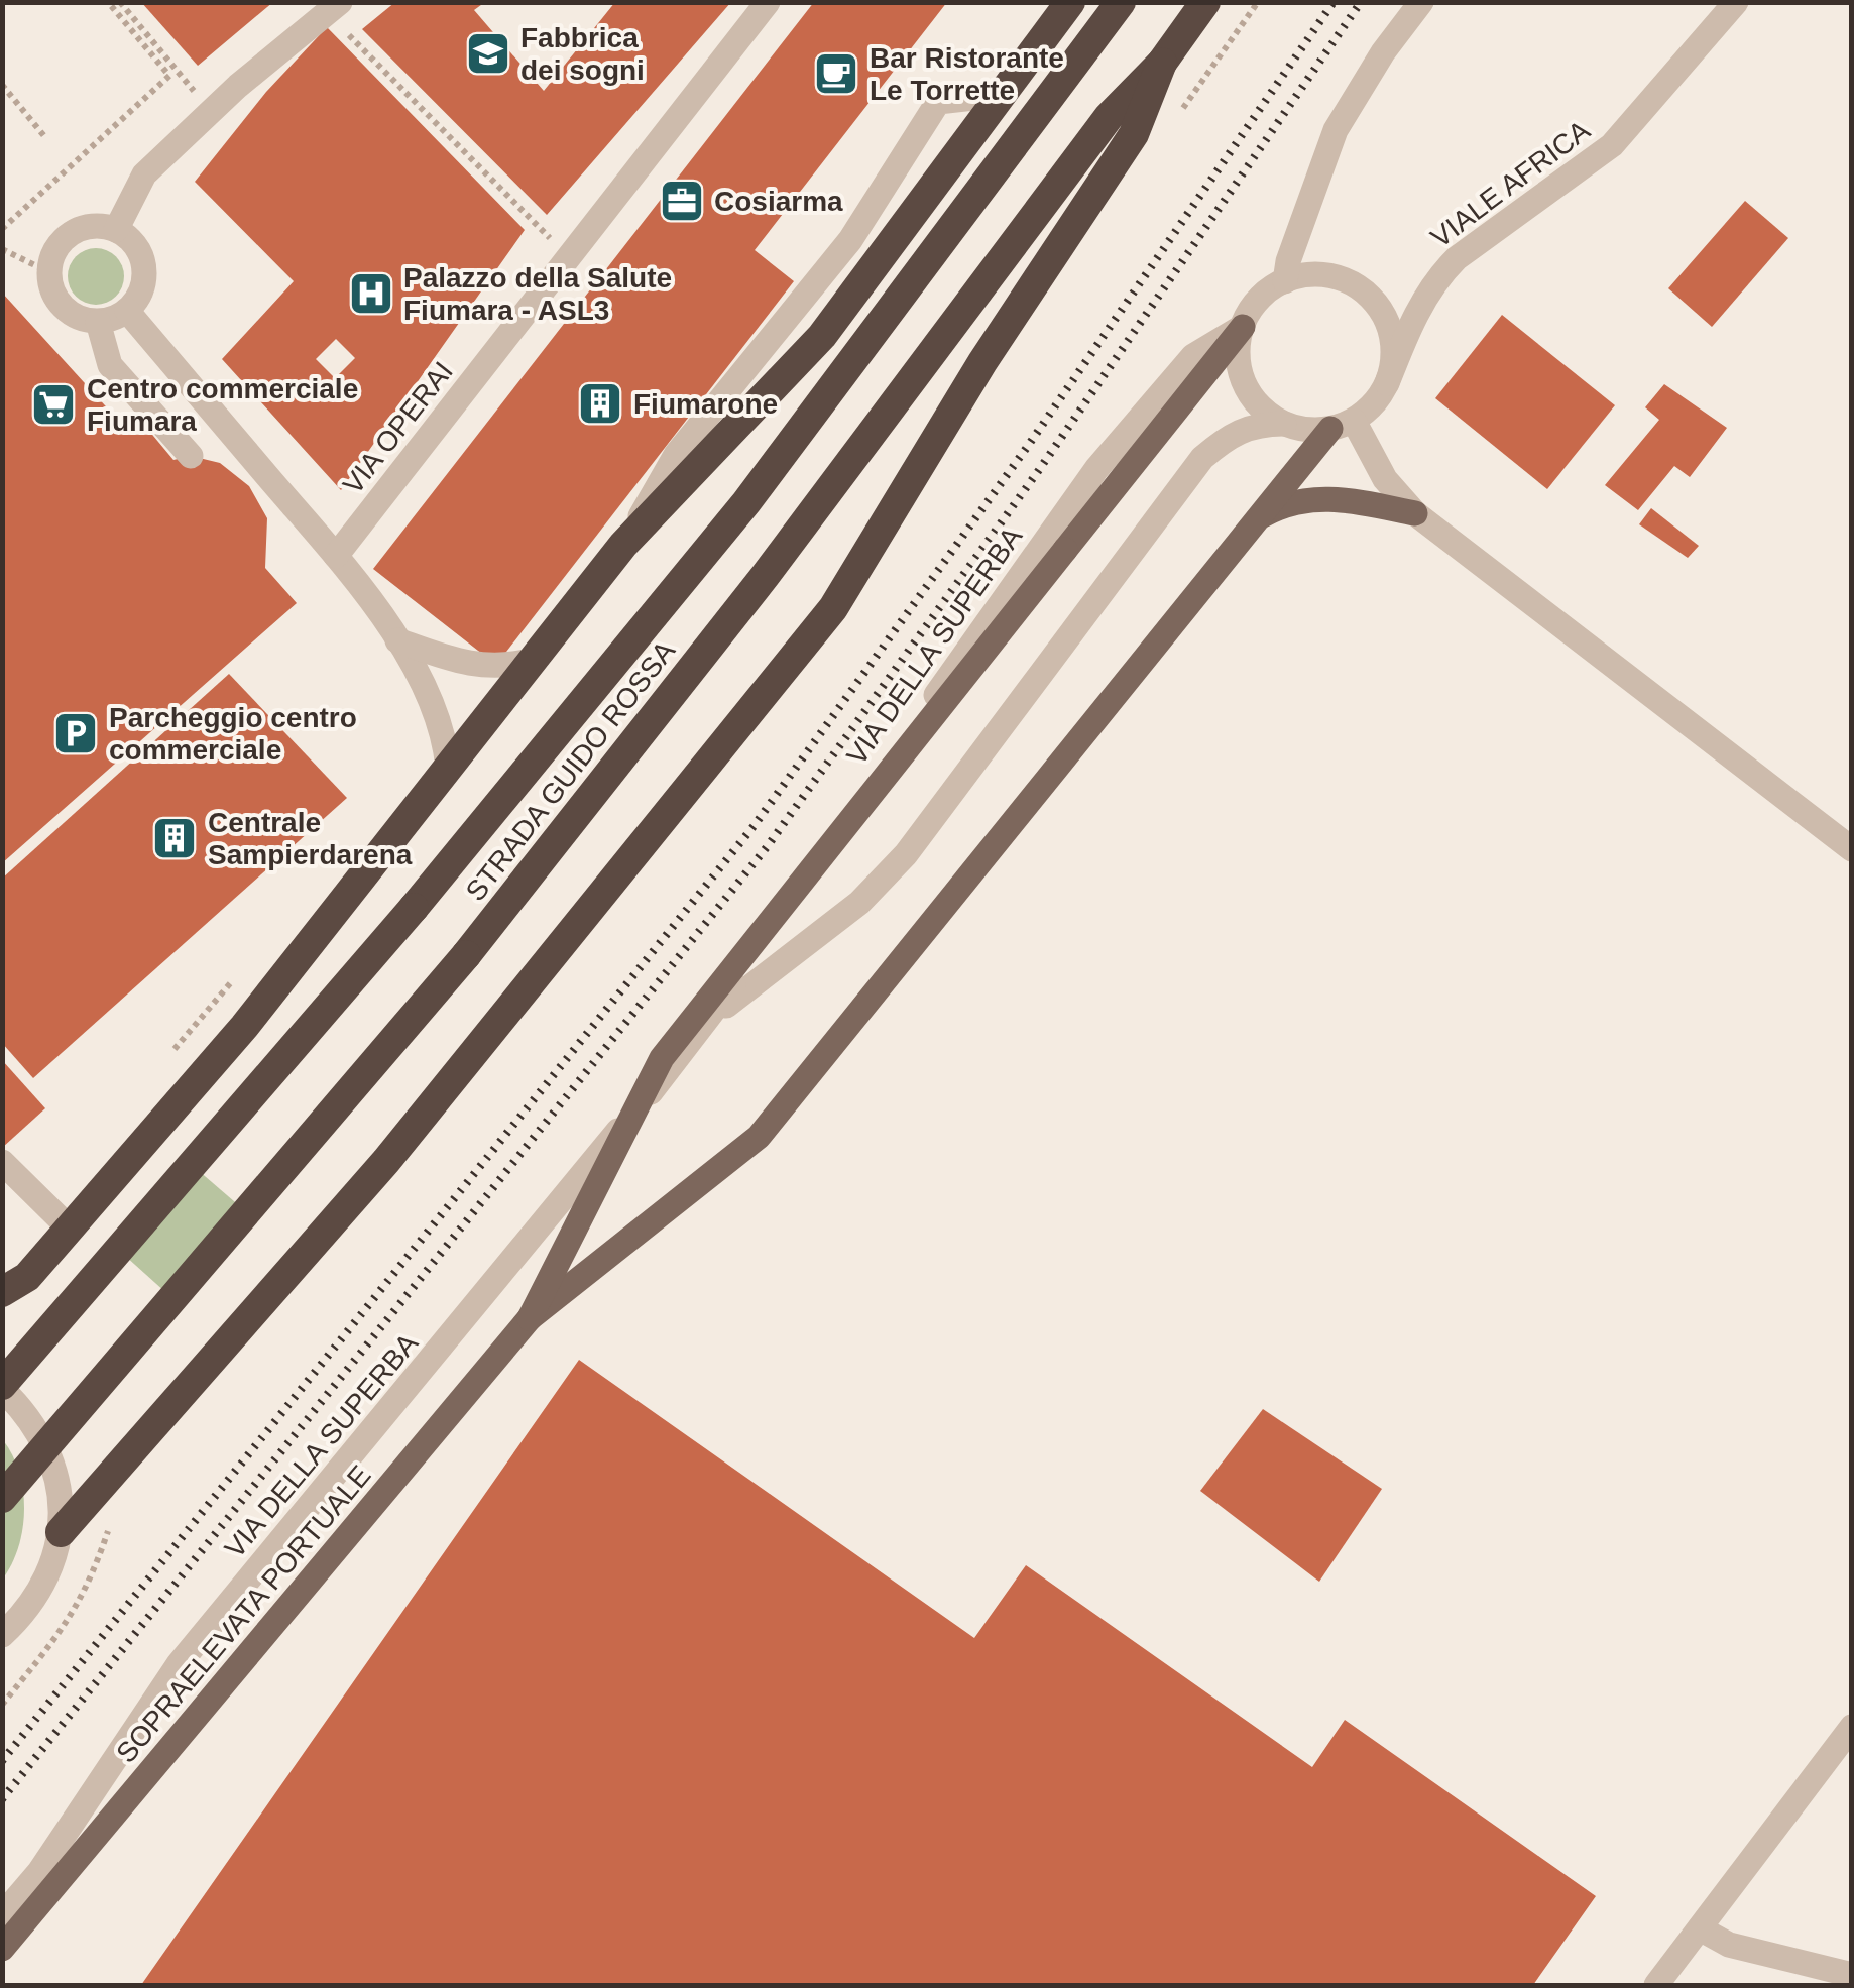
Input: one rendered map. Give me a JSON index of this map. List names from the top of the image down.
{
  "streets": {
    "highway": ["STRADA GUIDO ROSSA"],
    "main road": ["SOPRAELEVATA PORTUALE"],
    "street": ["VIALE AFRICA", "VIA OPERAI", "VIA DELLA SUPERBA"]
  },
  "crossings": [
    ["VIALE AFRICA", "VIA DELLA SUPERBA"]
  ],
  "places": {
    "school or university": ["Fabbrica dei sogni"],
    "cafe": ["Bar Ristorante Le Torrette"],
    "office": ["Cosiarma"],
    "hospital": ["Palazzo della Salute Fiumara - ASL3"],
    "building": ["Fiumarone", "Centrale Sampierdarena"],
    "supermarket": ["Centro commerciale Fiumara"],
    "parking": ["Parcheggio centro commerciale"]
  }
}
